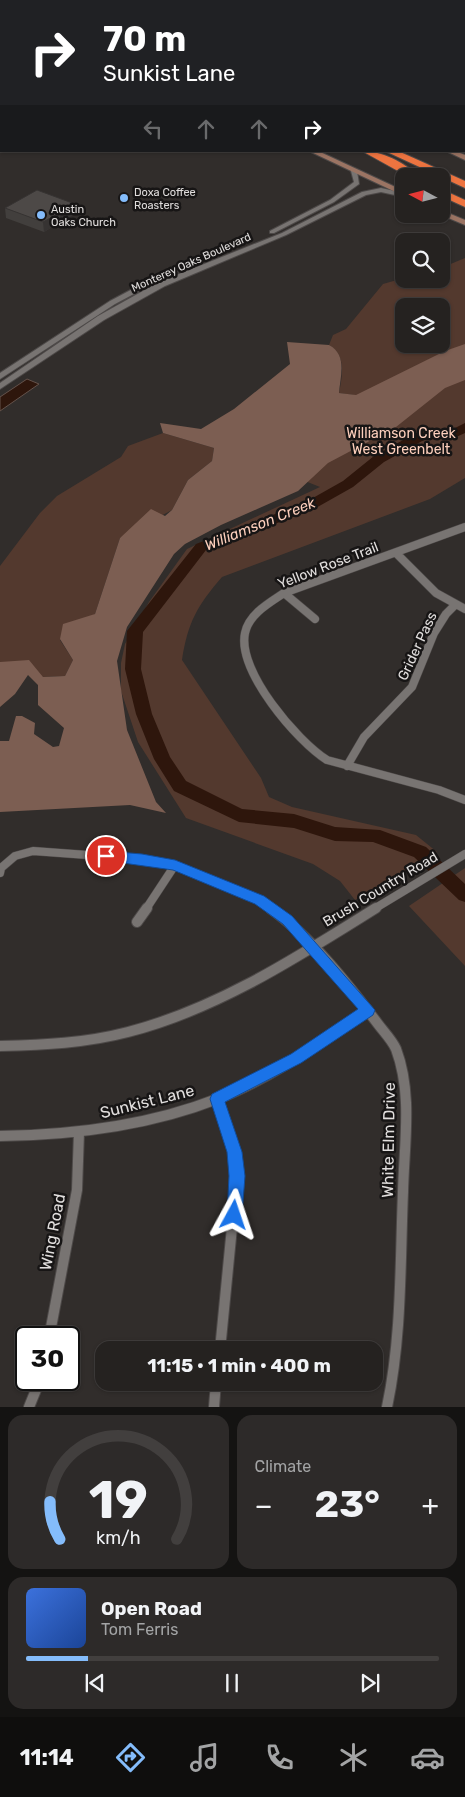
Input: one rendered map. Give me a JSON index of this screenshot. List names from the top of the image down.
{
  "streets": {
    "street": [
      "Monterey Oaks Boulevard",
      "Yellow Rose Trail",
      "Grider Pass",
      "Brush Country Road",
      "Sunkist Lane",
      "White Elm Drive",
      "Wing Road"
    ]
  },
  "crossings": [
    ["Yellow Rose Trail", "Grider Pass"],
    ["Brush Country Road", "White Elm Drive"],
    ["Sunkist Lane", "White Elm Drive"],
    ["Sunkist Lane", "Wing Road"]
  ],
  "water": ["Williamson Creek"],
  "parks": ["Williamson Creek West Greenbelt"],
  "places": ["Doxa Coffee Roasters", "Austin Oaks Church"],
  "north": "left",
  "page": {
    "turn": ["70 m", "Sunkist Lane"],
    "limit": "30",
    "trip": "11:15 · 1 min · 400 m",
    "tile": "Climate",
    "heat": ["−", "23°", "+"],
    "song": ["Open Road", "Tom Ferris"],
    "tabs": "11:14",
    "gauge": ["19", "km/h"]
  }
}
